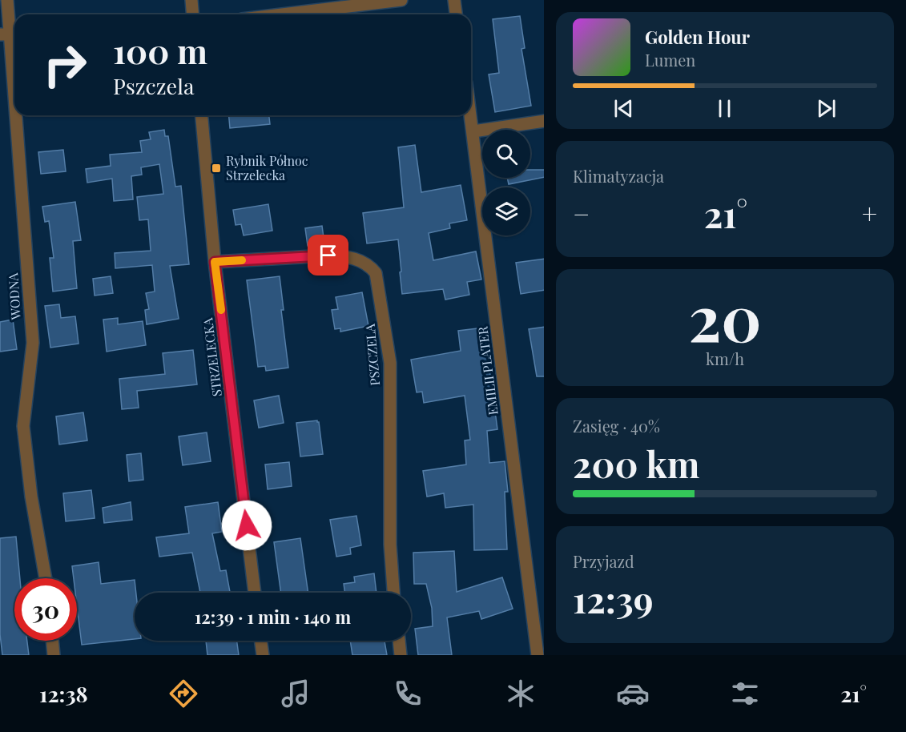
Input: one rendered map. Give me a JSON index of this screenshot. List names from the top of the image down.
{
  "streets": {
    "street": [
      "WODNA",
      "PSZCZELA",
      "STRZELECKA",
      "EMILII PLATER"
    ]
  },
  "crossings": [
    ["PSZCZELA", "STRZELECKA"]
  ],
  "places": {
    "transit": ["Rybnik Północ Strzelecka"]
  },
  "page": {
    "turn": ["100 m", "Pszczela"],
    "song": ["Golden Hour", "Lumen"],
    "tile": [
      "Klimatyzacja",
      ["20", "km/h"],
      ["Zasięg · 40%", "200 km"],
      ["Przyjazd", "12:39"]
    ],
    "heat": ["−", "21°", "+"],
    "limit": "30",
    "trip": "12:39 · 1 min · 140 m",
    "tabs": ["12:38", "21°"]
  }
}
